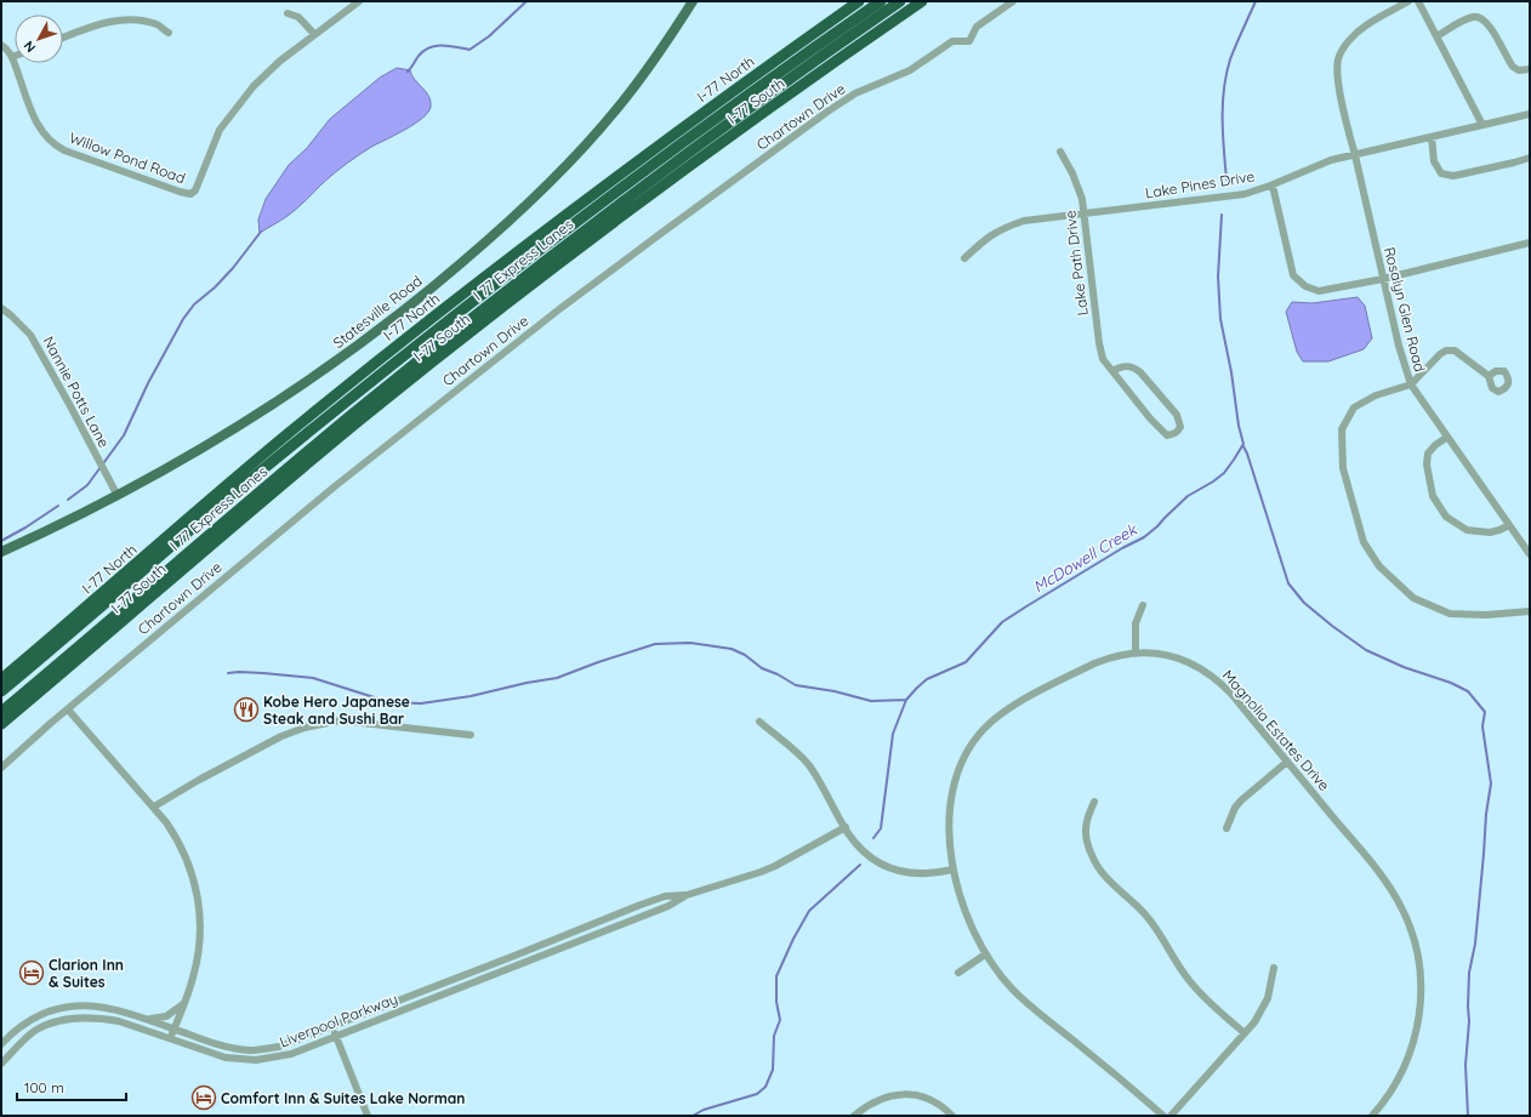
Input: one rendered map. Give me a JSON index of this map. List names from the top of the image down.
{
  "streets": {
    "highway": ["I-77 North", "I-77 South", "I 77 Express Lanes"],
    "main road": ["Statesville Road"],
    "street": [
      "Chartown Drive",
      "Willow Pond Road",
      "Lake Pines Drive",
      "Lake Path Drive",
      "Rosalyn Glen Road",
      "Nannie Potts Lane",
      "Magnolia Estates Drive",
      "Liverpool Parkway"
    ]
  },
  "crossings": [
    ["Lake Pines Drive", "Lake Path Drive"],
    ["Lake Pines Drive", "Rosalyn Glen Road"],
    ["Statesville Road", "Nannie Potts Lane"]
  ],
  "water": ["McDowell Creek"],
  "places": {
    "restaurant": ["Kobe Hero Japanese Steak and Sushi Bar"],
    "hotel": ["Clarion Inn & Suites", "Comfort Inn & Suites Lake Norman"]
  },
  "scale_bar": "100 m",
  "north": "bottom left"
}
